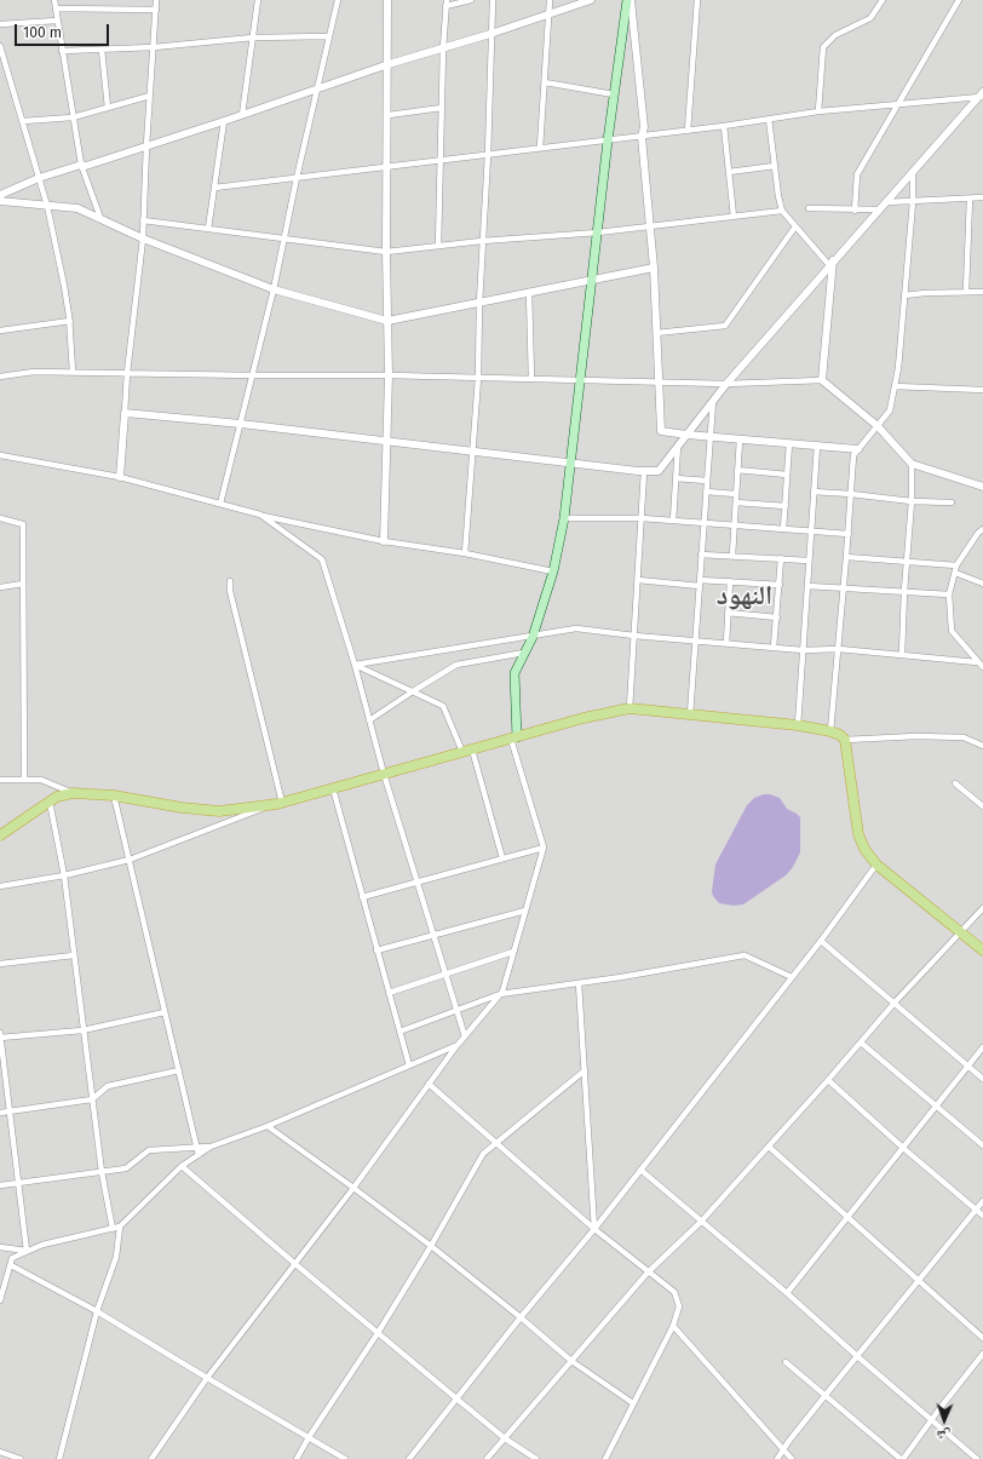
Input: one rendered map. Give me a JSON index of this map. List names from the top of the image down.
{
  "districts": ["النهود"],
  "scale_bar": "100 m",
  "north": "bottom"
}
